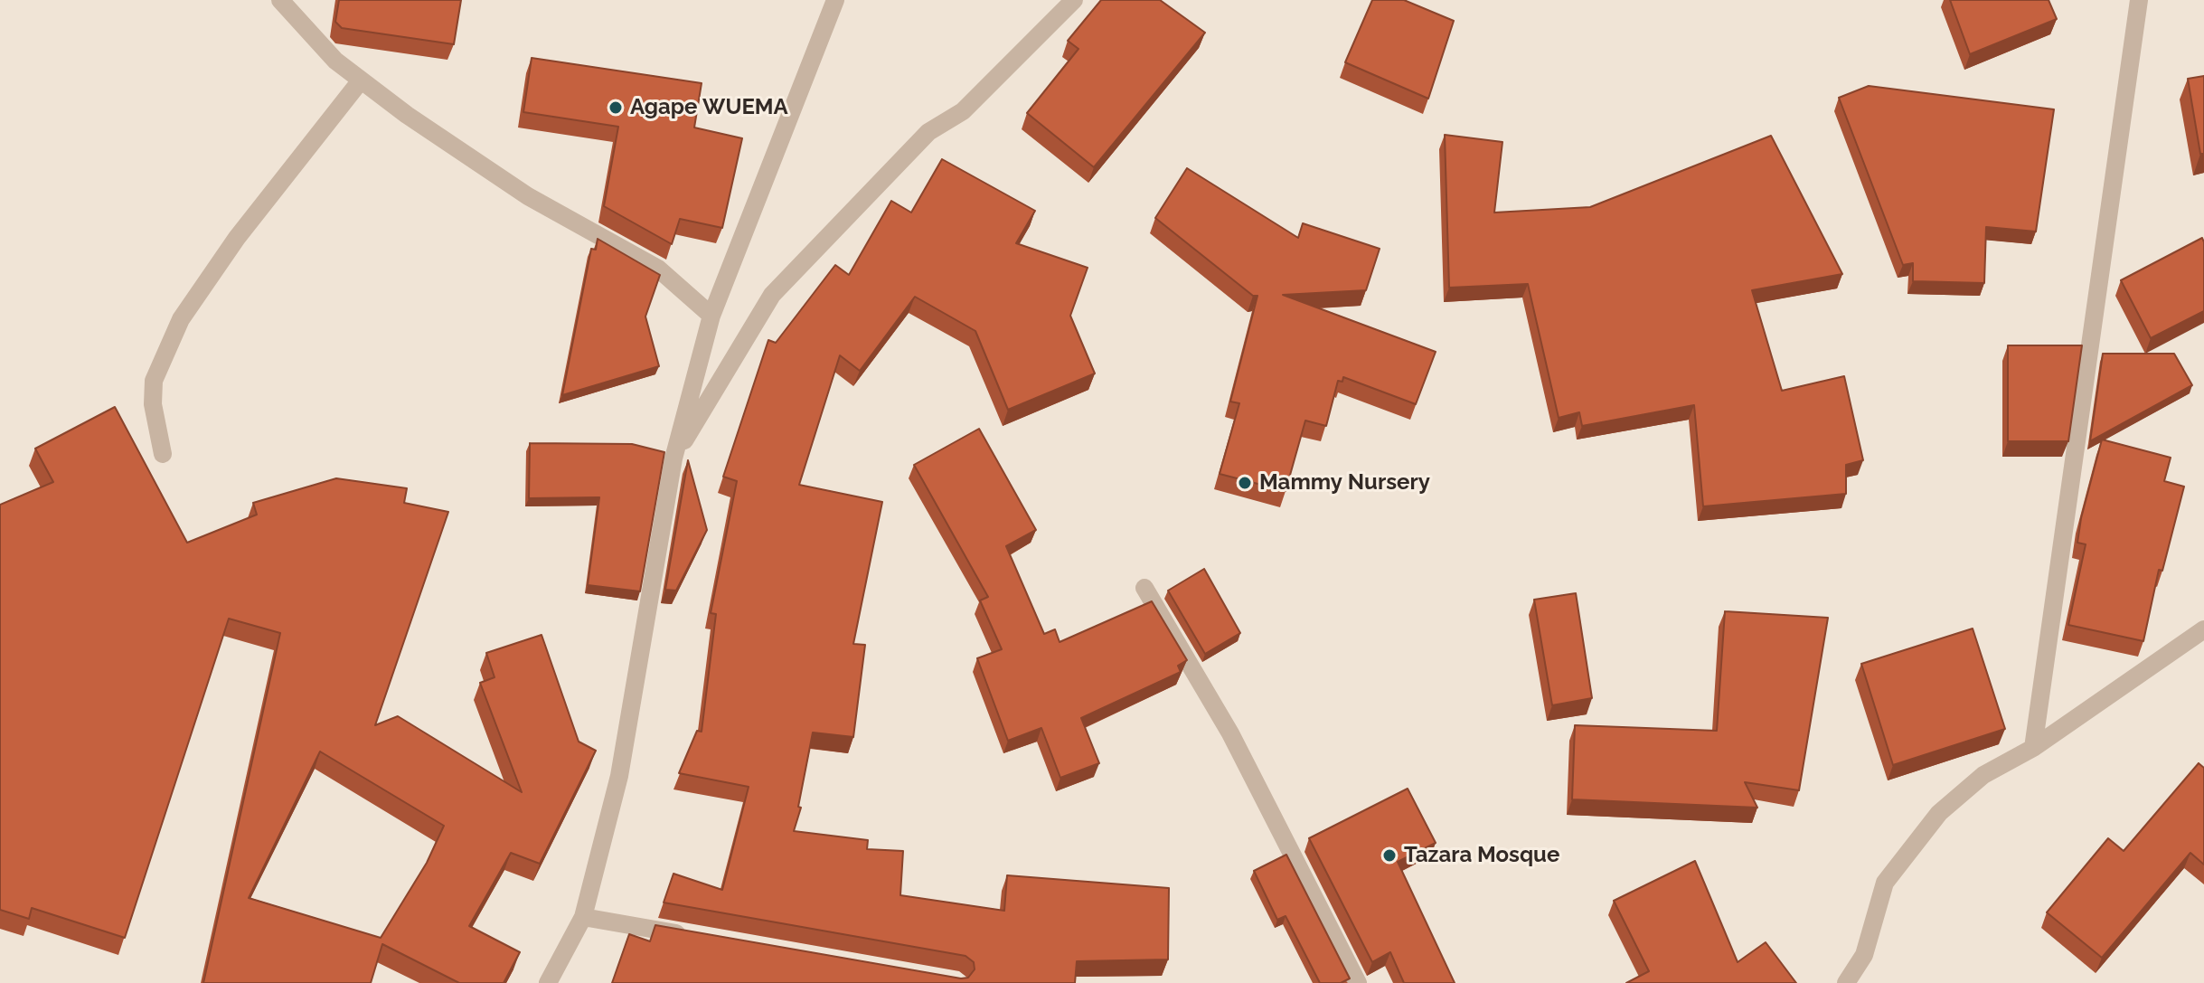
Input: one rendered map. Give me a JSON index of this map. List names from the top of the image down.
{
  "places": ["Agape WUEMA", "Mammy Nursery", "Tazara Mosque"]
}
